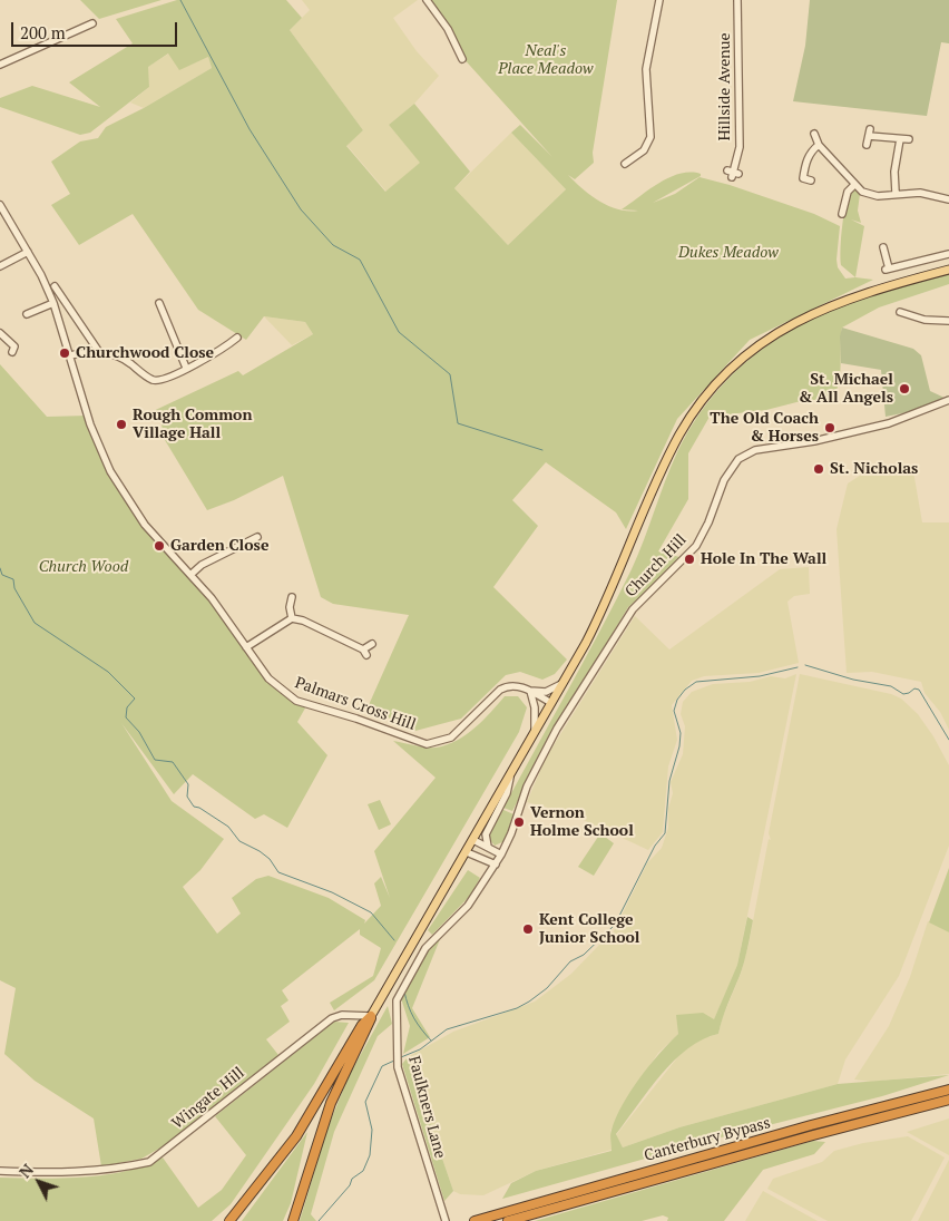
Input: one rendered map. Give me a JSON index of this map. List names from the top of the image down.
{
  "streets": {
    "highway": ["Canterbury Bypass"],
    "street": [
      "Hillside Avenue",
      "Church Hill",
      "Palmars Cross Hill",
      "Wingate Hill",
      "Faulkners Lane"
    ]
  },
  "crossings": [
    ["Church Hill", "Faulkners Lane"]
  ],
  "parks": ["Neal's Place Meadow", "Dukes Meadow", "Church Wood"],
  "places": [
    "Churchwood Close",
    "St. Michael & All Angels",
    "Rough Common Village Hall",
    "The Old Coach & Horses",
    "St. Nicholas",
    "Garden Close",
    "Hole In The Wall",
    "Vernon Holme School",
    "Kent College Junior School"
  ],
  "scale_bar": "200 m",
  "north": "top left"
}
